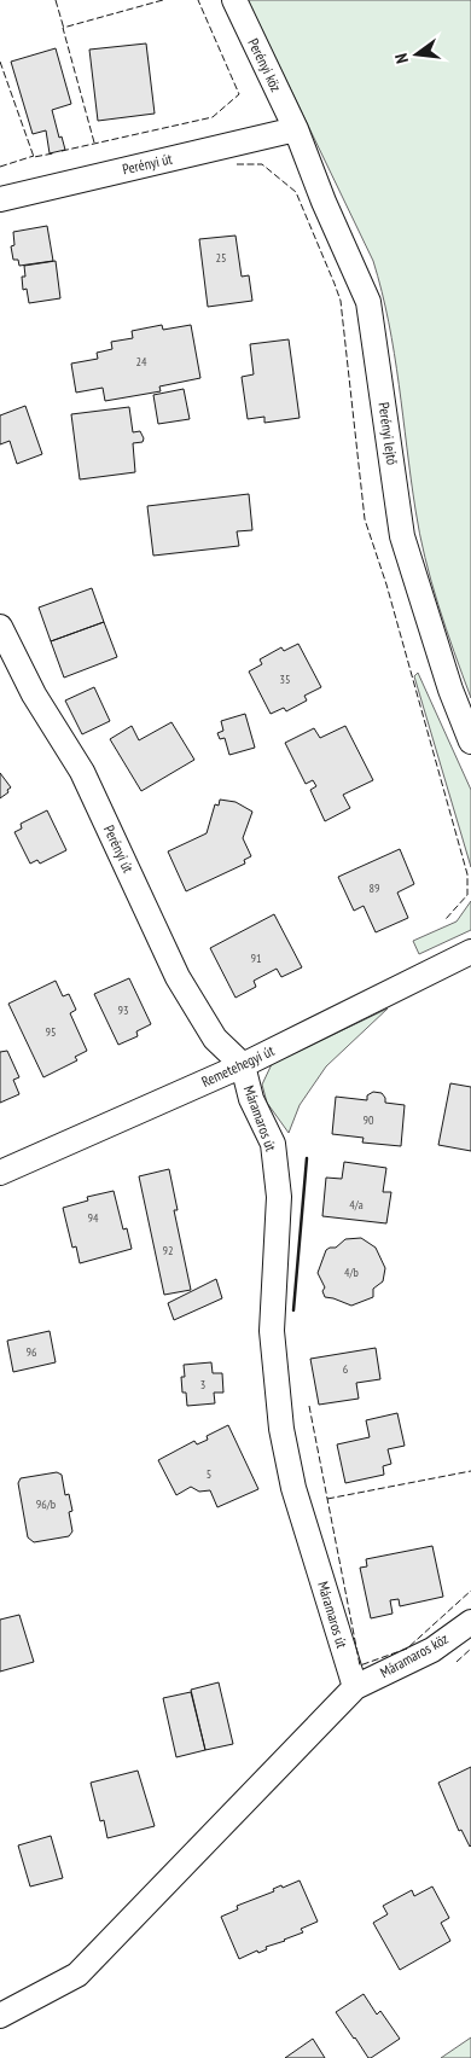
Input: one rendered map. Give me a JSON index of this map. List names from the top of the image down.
{
  "streets": {
    "street": [
      "Perényi köz",
      "Perényi út",
      "Perényi lejtő",
      "Remetehegyi út",
      "Máramaros út",
      "Máramaros köz"
    ]
  },
  "crossings": [
    ["Perényi köz", "Perényi út"],
    ["Perényi köz", "Perényi lejtő"],
    ["Perényi út", "Perényi lejtő"],
    ["Perényi út", "Remetehegyi út"],
    ["Perényi út", "Máramaros út"],
    ["Remetehegyi út", "Máramaros út"],
    ["Máramaros út", "Máramaros köz"]
  ],
  "house_numbers": [
    "25",
    "24",
    "35",
    "89",
    "91",
    "93",
    "95",
    "90",
    "4/a",
    "94",
    "92",
    "4/b",
    "96",
    "6",
    "3",
    "5",
    "96/b"
  ],
  "north": "left"
}
